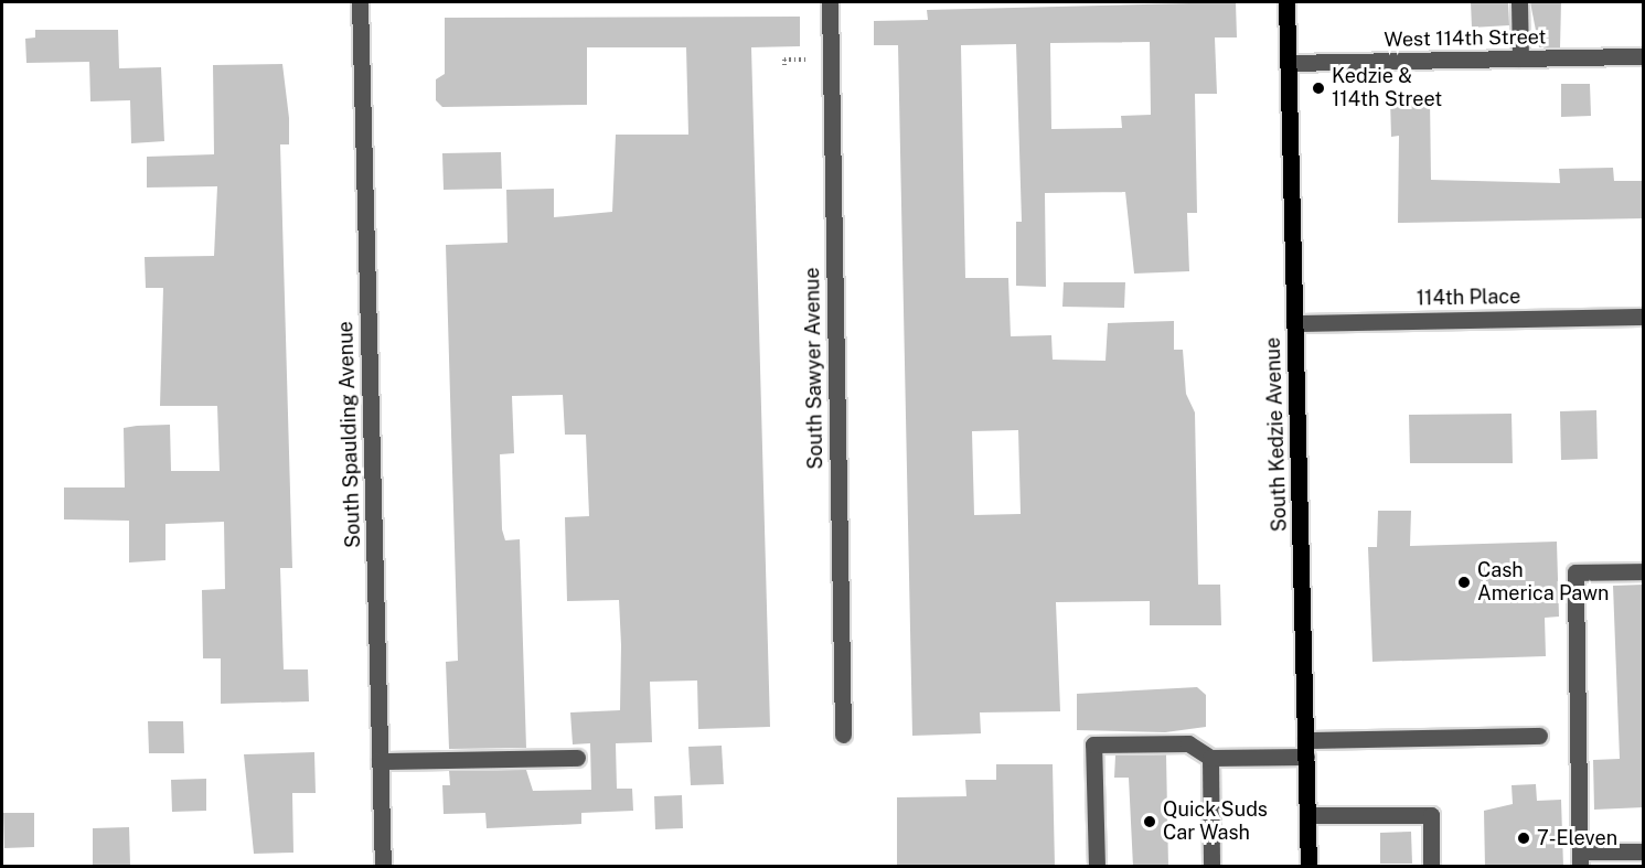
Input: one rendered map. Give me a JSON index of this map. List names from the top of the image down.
{
  "streets": {
    "main road": ["South Kedzie Avenue"],
    "street": [
      "West 114th Street",
      "114th Place",
      "South Sawyer Avenue",
      "South Spaulding Avenue"
    ]
  },
  "crossings": [
    ["West 114th Street", "South Kedzie Avenue"],
    ["114th Place", "South Kedzie Avenue"]
  ],
  "places": [
    "Kedzie & 114th Street",
    "Cash America Pawn",
    "Quick Suds Car Wash",
    "7-Eleven"
  ]
}
